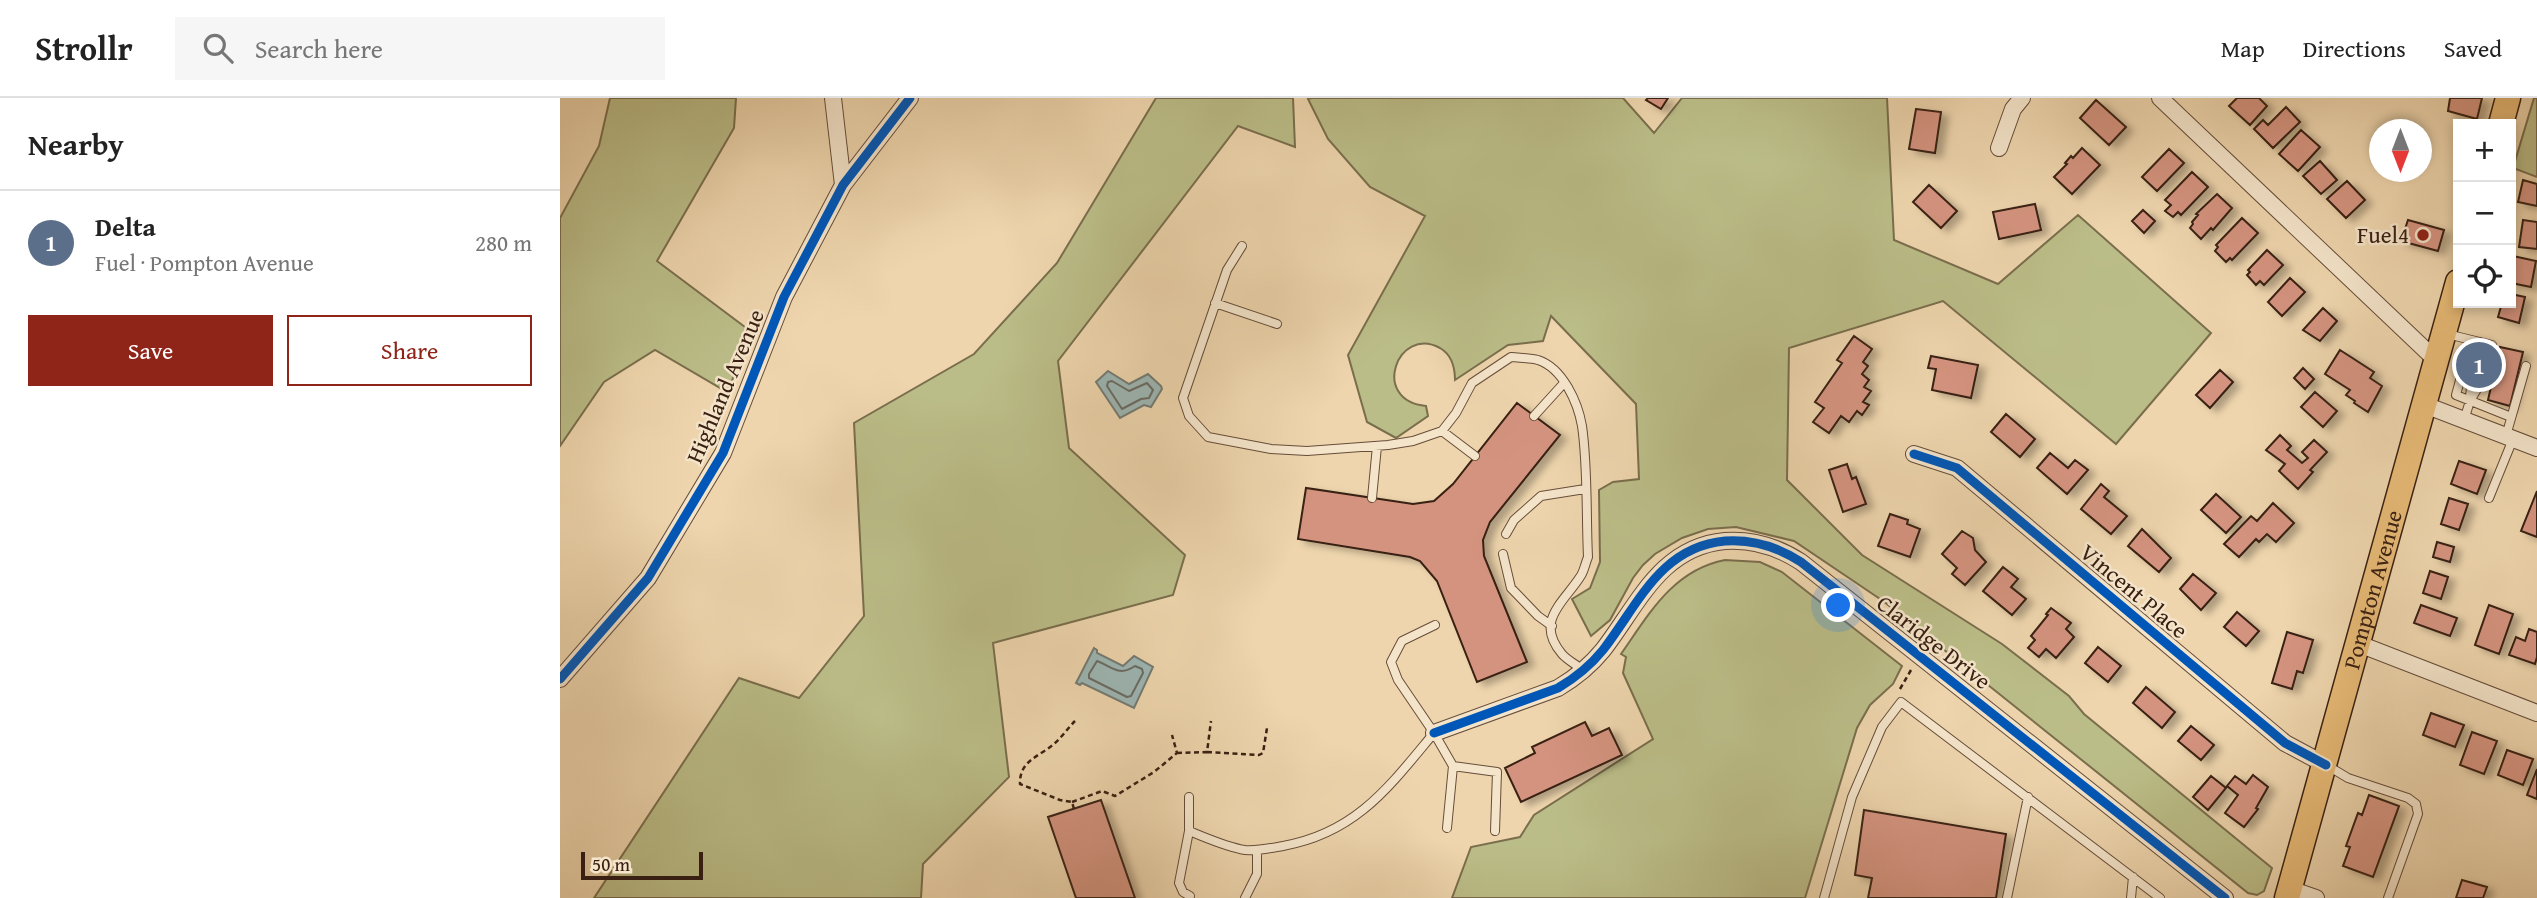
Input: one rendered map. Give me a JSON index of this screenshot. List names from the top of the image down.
{
  "streets": {
    "main road": ["Pompton Avenue"],
    "street": ["Highland Avenue", "Vincent Place", "Claridge Drive"]
  },
  "crossings": [
    ["Pompton Avenue", "Vincent Place"]
  ],
  "places": ["Fuel4"],
  "scale_bar": "50 m",
  "north": "bottom",
  "page": {
    "header": "Strollr",
    "search": "Search here",
    "nav": ["Map", "Directions", "Saved"],
    "heading": "Nearby",
    "map_buttons": ["+", "−"],
    "list": [
      {
        "mark": "1",
        "name": "Delta",
        "note": "Fuel · Pompton Avenue",
        "value": "280 m"
      }
    ],
    "buttons": ["Save", "Share"],
    "pins": "1",
    "scale": "50 m"
  }
}
